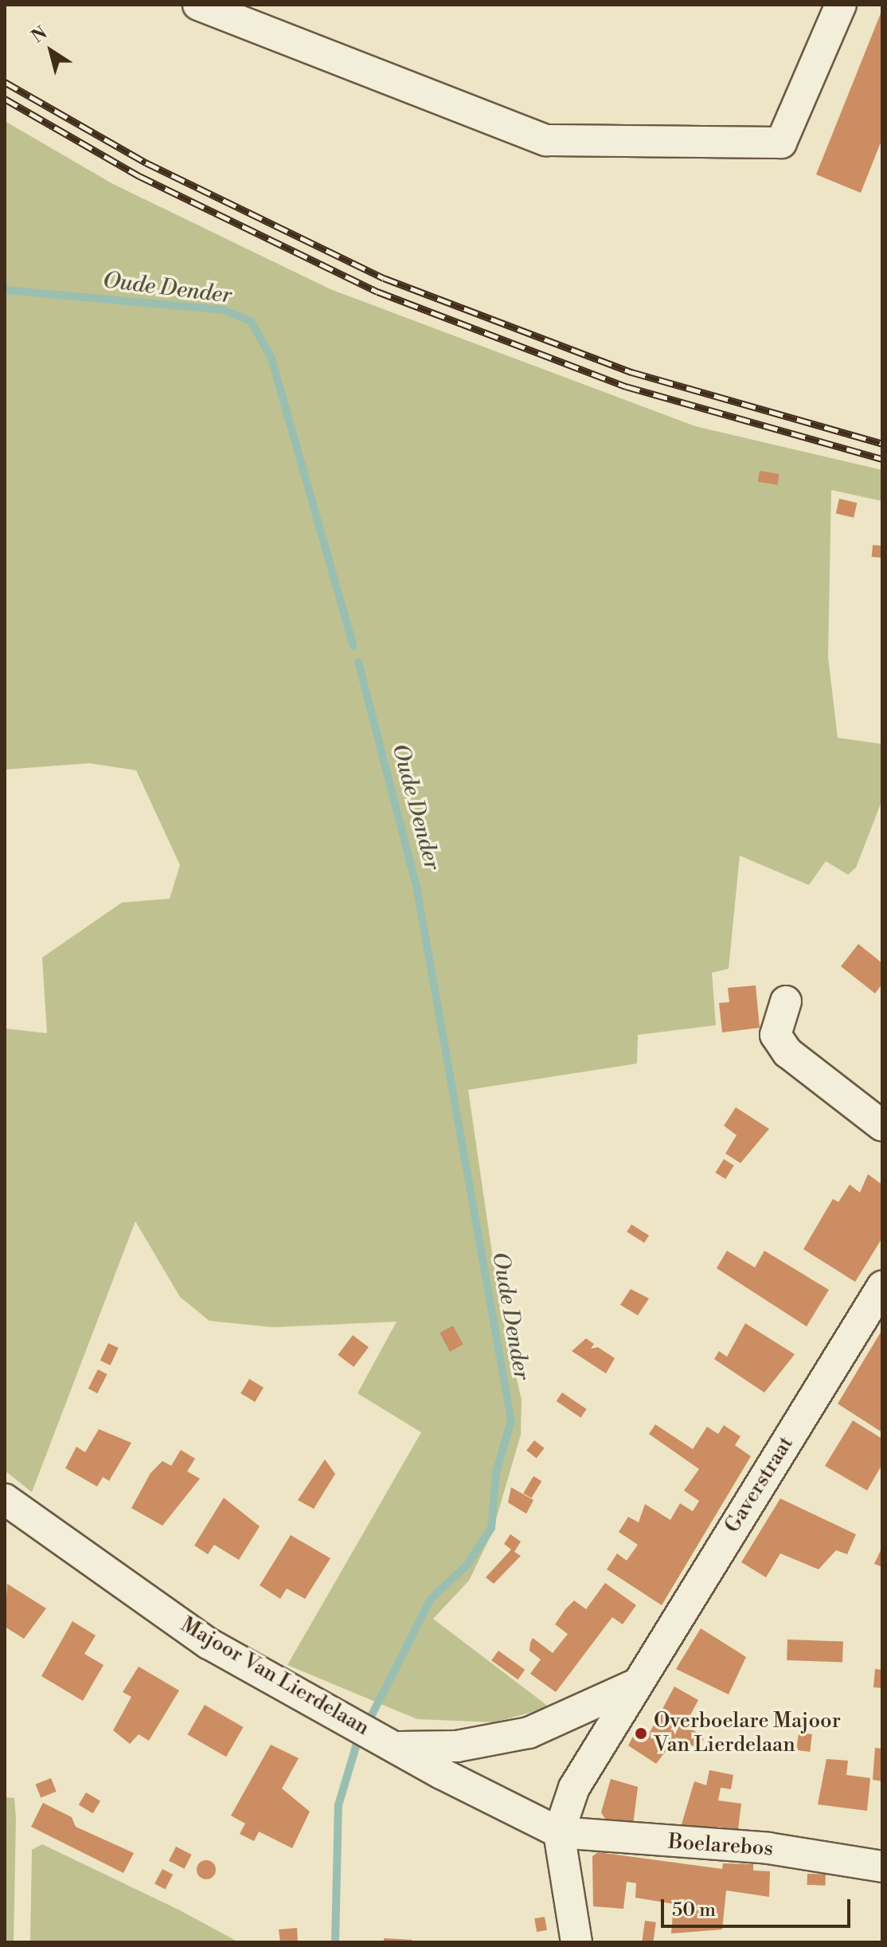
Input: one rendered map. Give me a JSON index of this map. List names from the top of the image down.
{
  "streets": {
    "street": ["Gaverstraat", "Majoor Van Lierdelaan", "Boelarebos"]
  },
  "crossings": [
    ["Gaverstraat", "Majoor Van Lierdelaan"],
    ["Gaverstraat", "Boelarebos"],
    ["Majoor Van Lierdelaan", "Boelarebos"]
  ],
  "water": ["Oude Dender"],
  "places": ["Overboelare Majoor Van Lierdelaan"],
  "scale_bar": "50 m",
  "north": "top left"
}
